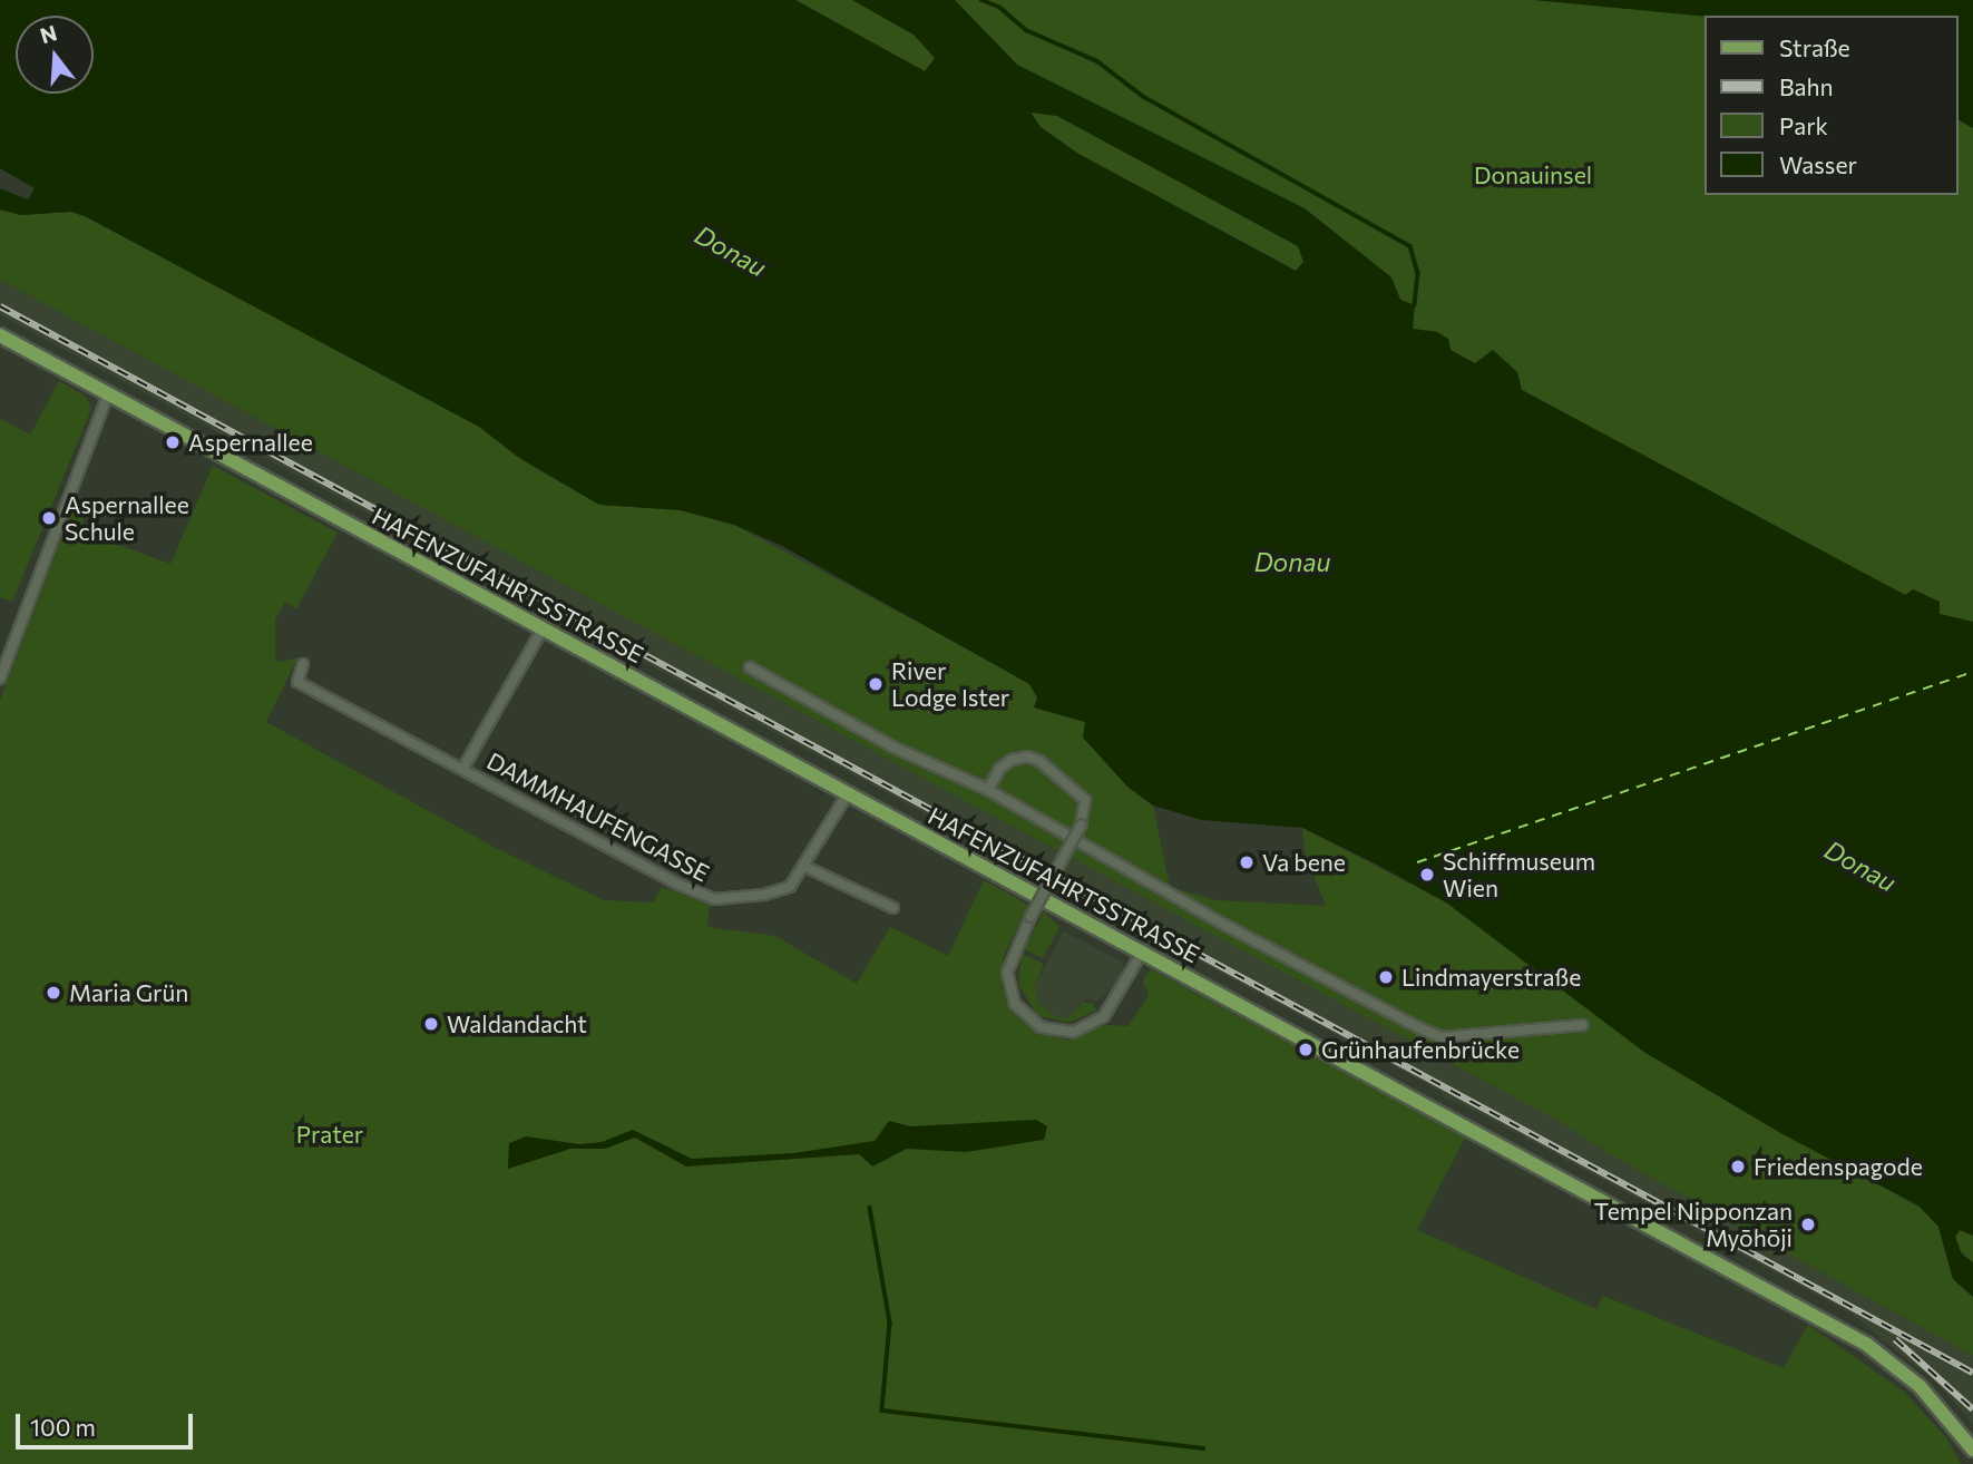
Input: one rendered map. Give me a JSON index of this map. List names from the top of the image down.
{
  "streets": {
    "main road": ["HAFENZUFAHRTSSTRASSE"],
    "street": ["DAMMHAUFENGASSE"]
  },
  "crossings": [
    ["HAFENZUFAHRTSSTRASSE", "DAMMHAUFENGASSE"]
  ],
  "water": ["Donau"],
  "parks": ["Donauinsel", "Prater"],
  "places": [
    "Aspernallee",
    "Aspernallee Schule",
    "River Lodge Ister",
    "Va bene",
    "Schiffmuseum Wien",
    "Lindmayerstraße",
    "Maria Grün",
    "Waldandacht",
    "Grünhaufenbrücke",
    "Friedenspagode",
    "Tempel Nipponzan Myōhōji"
  ],
  "legend": [
    "Straße",
    "Bahn",
    "Park",
    "Wasser"
  ],
  "scale_bar": "100 m",
  "north": "top"
}
